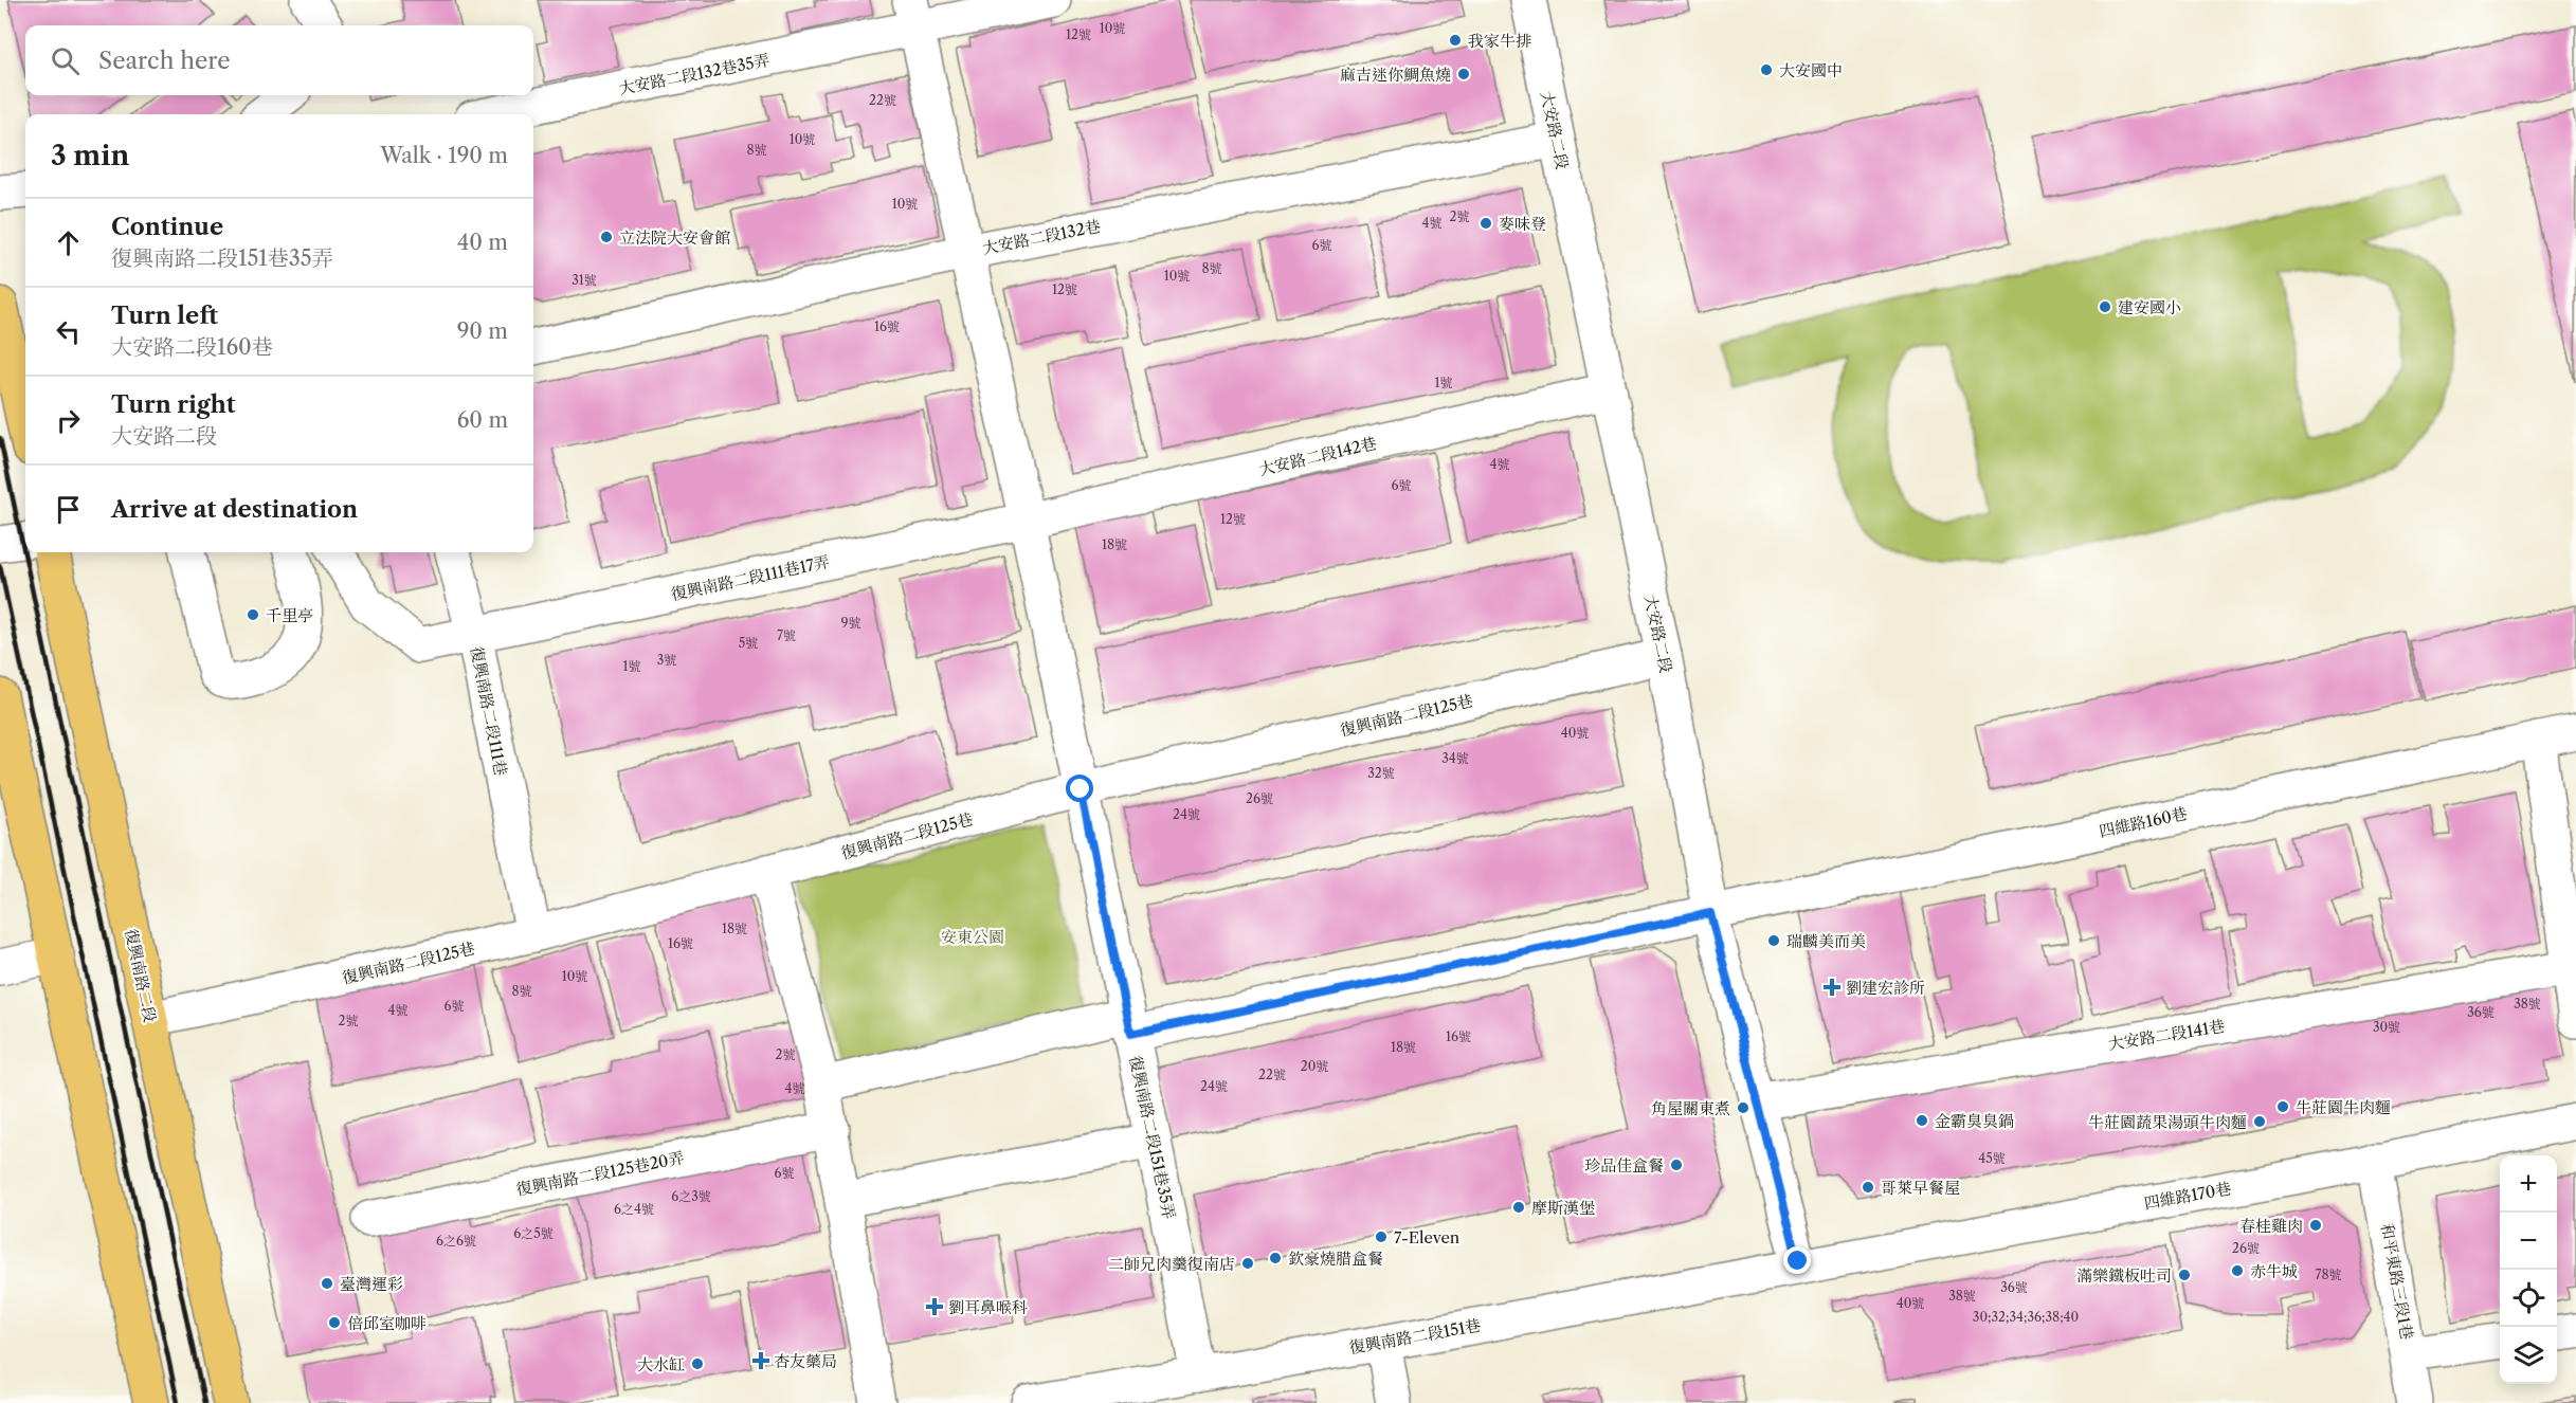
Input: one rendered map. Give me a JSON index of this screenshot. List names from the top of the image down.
{
  "streets": {
    "main road": ["復興南路二段"],
    "street": [
      "大安路二段132巷35弄",
      "大安路二段",
      "大安路二段132巷",
      "大安路二段142巷",
      "復興南路二段111巷17弄",
      "復興南路二段111巷",
      "復興南路二段125巷",
      "四維路160巷",
      "大安路二段141巷",
      "復興南路二段151巷35弄",
      "復興南路二段125巷20弄",
      "四維路170巷",
      "和平東路三段1巷",
      "復興南路二段151巷"
    ]
  },
  "crossings": [
    ["大安路二段132巷35弄", "復興南路二段151巷35弄"],
    ["大安路二段", "大安路二段132巷"],
    ["大安路二段", "大安路二段142巷"],
    ["大安路二段", "復興南路二段125巷"],
    ["大安路二段", "四維路160巷"],
    ["大安路二段", "大安路二段141巷"],
    ["大安路二段", "四維路170巷"],
    ["大安路二段", "復興南路二段151巷"],
    ["大安路二段132巷", "復興南路二段151巷35弄"],
    ["大安路二段142巷", "復興南路二段111巷17弄"],
    ["大安路二段142巷", "復興南路二段151巷35弄"],
    ["復興南路二段111巷17弄", "復興南路二段111巷"],
    ["復興南路二段111巷17弄", "復興南路二段151巷35弄"],
    ["復興南路二段111巷", "復興南路二段125巷"],
    ["復興南路二段125巷", "復興南路二段"],
    ["復興南路二段125巷", "復興南路二段151巷35弄"],
    ["四維路160巷", "復興南路二段151巷35弄"],
    ["復興南路二段151巷35弄", "復興南路二段151巷"],
    ["四維路170巷", "和平東路三段1巷"],
    ["四維路170巷", "復興南路二段151巷"]
  ],
  "parks": ["安東公園"],
  "places": {
    "other": [
      "我家牛排",
      "大安國中",
      "麻吉迷你鯛魚燒",
      "麥味登",
      "立法院大安會館",
      "建安國小",
      "千里亭",
      "瑞麟美而美",
      "牛莊園牛肉麵",
      "角屋關東煮",
      "金霸臭臭鍋",
      "牛莊園蔬果湯頭牛肉麵",
      "珍品佳盒餐",
      "哥萊早餐屋",
      "摩斯漢堡",
      "春桂雞肉",
      "7-Eleven",
      "欽豪燒腊盒餐",
      "二師兄肉羹復南店",
      "赤牛城",
      "滿樂鐵板吐司",
      "臺灣運彩",
      "倍邱室咖啡",
      "大水缸"
    ],
    "health": ["劉建宏診所", "劉耳鼻喉科", "杏友藥局"]
  },
  "house_numbers": [
    "10號",
    "12號",
    "22號",
    "10號",
    "8號",
    "10號",
    "2號",
    "4號",
    "6號",
    "8號",
    "10號",
    "31號",
    "12號",
    "16號",
    "1號",
    "4號",
    "6號",
    "12號",
    "18號",
    "9號",
    "7號",
    "5號",
    "3號",
    "1號",
    "40號",
    "34號",
    "32號",
    "26號",
    "24號",
    "18號",
    "16號",
    "10號",
    "8號",
    "38號",
    "6號",
    "4號",
    "36號",
    "2號",
    "30號",
    "16號",
    "18號",
    "2號",
    "20號",
    "22號",
    "24號",
    "4號",
    "45號",
    "6號",
    "6之3號",
    "6之4號",
    "6之5號",
    "6之6號",
    "26號",
    "78號",
    "36號",
    "38號",
    "40號",
    "30;32;34;36;38;40"
  ],
  "page": {
    "search": "Search here",
    "heading": ["3 min", "Walk · 190 m"],
    "list": [
      ["Continue", "復興南路二段151巷35弄", "40 m"],
      ["Turn left", "大安路二段160巷", "90 m"],
      ["Turn right", "大安路二段", "60 m"],
      "Arrive at destination"
    ],
    "map_buttons": ["+", "−"]
  }
}
